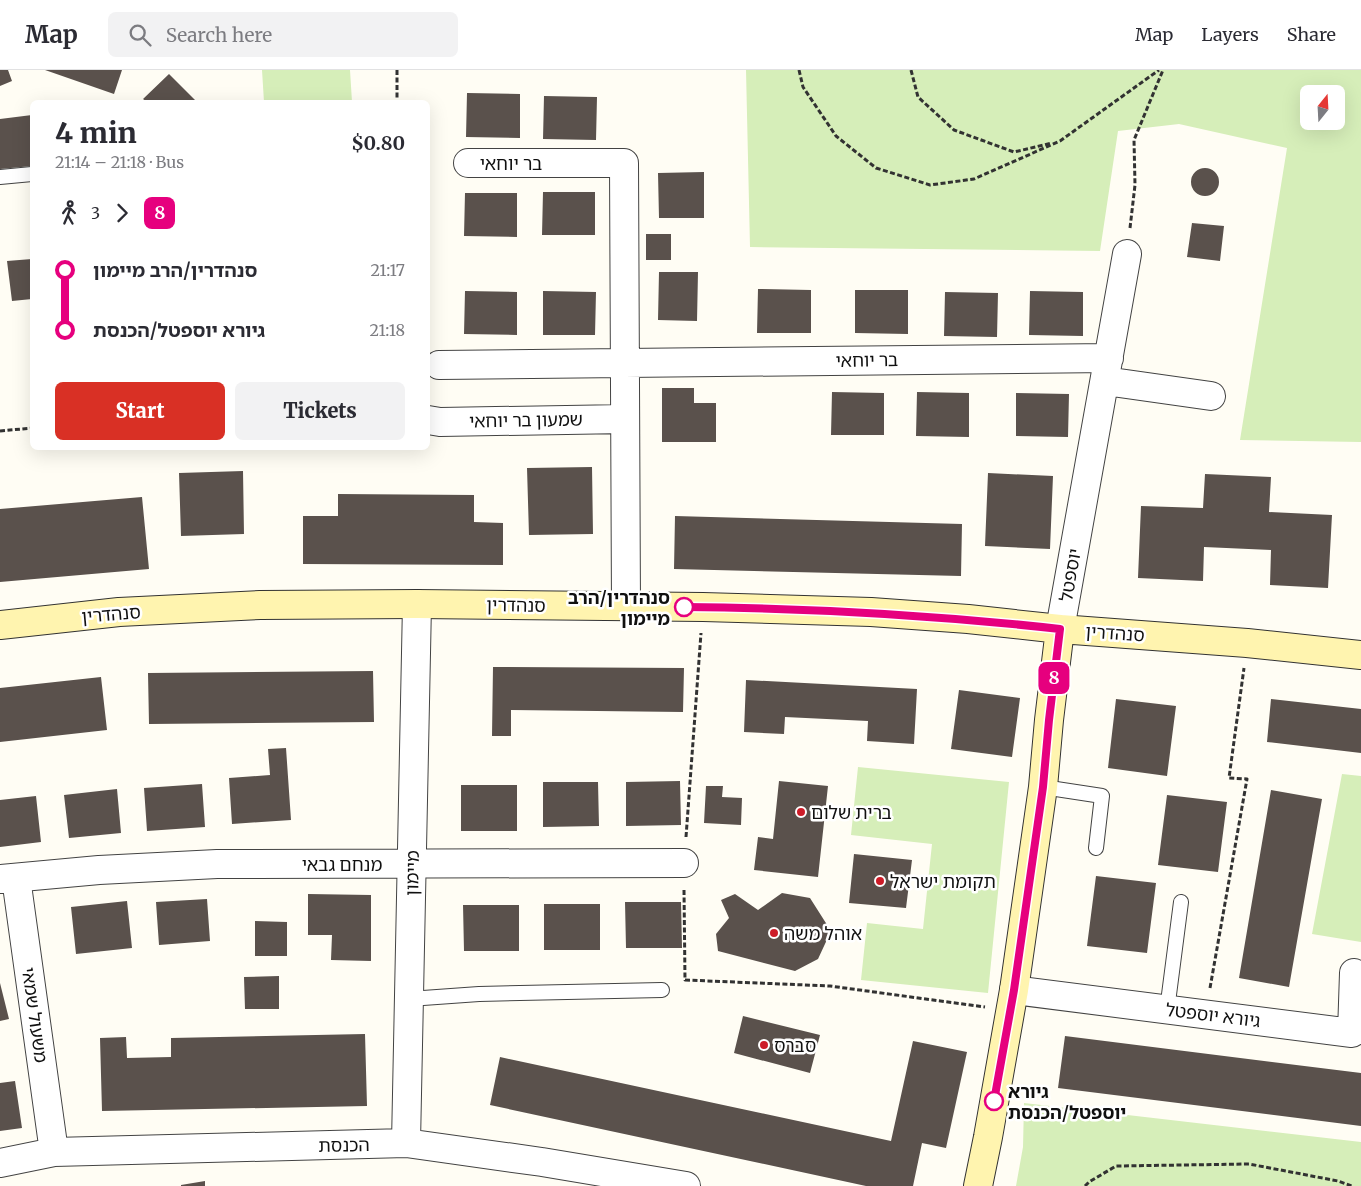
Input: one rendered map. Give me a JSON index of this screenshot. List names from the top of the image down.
{
  "streets": {
    "street": [
      "בר יוחאי",
      "שמעון בר יוחאי",
      "יוספטל",
      "סנהדרין",
      "מנחם גבאי",
      "מיימון",
      "משעול שמאי",
      "גיורא יוספטל",
      "הכנסת"
    ]
  },
  "crossings": [
    ["בר יוחאי", "שמעון בר יוחאי"],
    ["בר יוחאי", "יוספטל"],
    ["בר יוחאי", "סנהדרין"],
    ["יוספטל", "סנהדרין"],
    ["יוספטל", "גיורא יוספטל"],
    ["סנהדרין", "מיימון"],
    ["מנחם גבאי", "מיימון"],
    ["מנחם גבאי", "משעול שמאי"],
    ["מיימון", "הכנסת"],
    ["משעול שמאי", "הכנסת"]
  ],
  "places": [
    "סנהדרין/הרב מיימון",
    "ברית שלום",
    "תקומת ישראל",
    "אוהל משה",
    "סברס",
    "גיורא יוספטל/הכנסת"
  ],
  "lines": ["bus line 8"],
  "north": "top",
  "page": {
    "header": "Map",
    "search": "Search here",
    "nav": ["Map", "Layers", "Share"],
    "on_map": "8",
    "heading": ["4 min", "21:14 – 21:18 · Bus", "$0.80"],
    "legs": ["3", "8"],
    "list": [
      {
        "name": "סנהדרין/הרב מיימון",
        "value": "21:17"
      },
      {
        "name": "גיורא יוספטל/הכנסת",
        "value": "21:18"
      }
    ],
    "buttons": ["Start", "Tickets"]
  }
}
